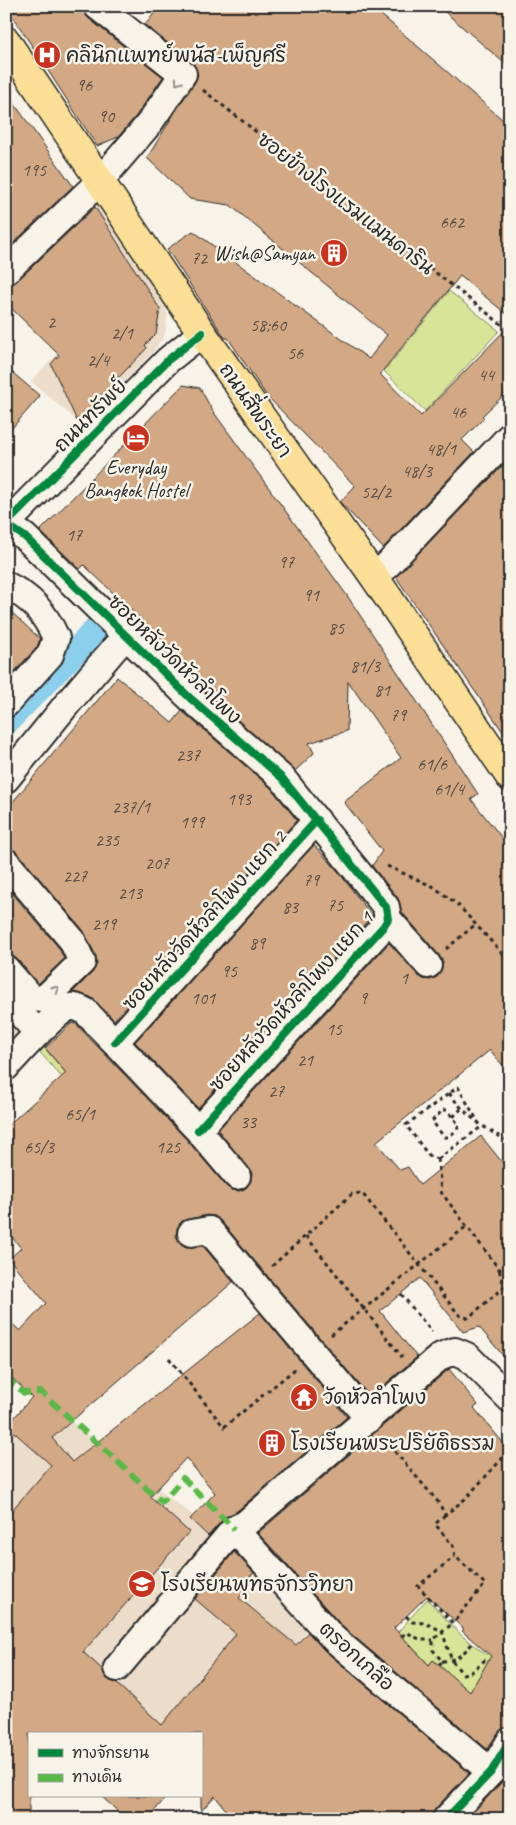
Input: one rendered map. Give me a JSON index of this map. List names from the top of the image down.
{
  "streets": {
    "main road": ["ถนนสี่พระยา"],
    "street": [
      "ถนนทรัพย์",
      "ซอยหลังวัดหัวลำโพง",
      "ซอยหลังวัดหัวลำโพง แยก 2",
      "ซอยหลังวัดหัวลำโพง แยก 1",
      "ตรอกเกลือ"
    ],
    "path": ["ซอยข้างโรงแรมแมนดาริน"]
  },
  "crossings": [
    ["ถนนสี่พระยา", "ถนนทรัพย์"],
    ["ถนนทรัพย์", "ซอยหลังวัดหัวลำโพง"],
    ["ซอยหลังวัดหัวลำโพง", "ซอยหลังวัดหัวลำโพง แยก 2"],
    ["ซอยหลังวัดหัวลำโพง", "ซอยหลังวัดหัวลำโพง แยก 1"],
    ["ซอยหลังวัดหัวลำโพง แยก 2", "ซอยหลังวัดหัวลำโพง แยก 1"]
  ],
  "places": {
    "hospital": ["คลินิกแพทย์พนัส-เพ็ญศรี"],
    "building": ["Wish@Samyan", "โรงเรียนพระปริยัติธรรม"],
    "hotel": ["Everyday Bangkok Hostel"],
    "temple": ["วัดหัวลำโพง"],
    "school or university": ["โรงเรียนพุทธจักรวิทยา"]
  },
  "house_numbers": [
    "96",
    "90",
    "195",
    "662",
    "72",
    "2",
    "58;60",
    "2/1",
    "56",
    "2/4",
    "44",
    "46",
    "48/1",
    "48/3",
    "52/2",
    "17",
    "97",
    "91",
    "85",
    "81/3",
    "81",
    "79",
    "237",
    "61/6",
    "61/4",
    "193",
    "237/1",
    "199",
    "235",
    "207",
    "227",
    "79",
    "213",
    "75",
    "83",
    "219",
    "89",
    "95",
    "1",
    "101",
    "9",
    "15",
    "21",
    "27",
    "65/1",
    "33",
    "65/3",
    "125"
  ],
  "legend": ["ทางจักรยาน", "ทางเดิน"]
}
